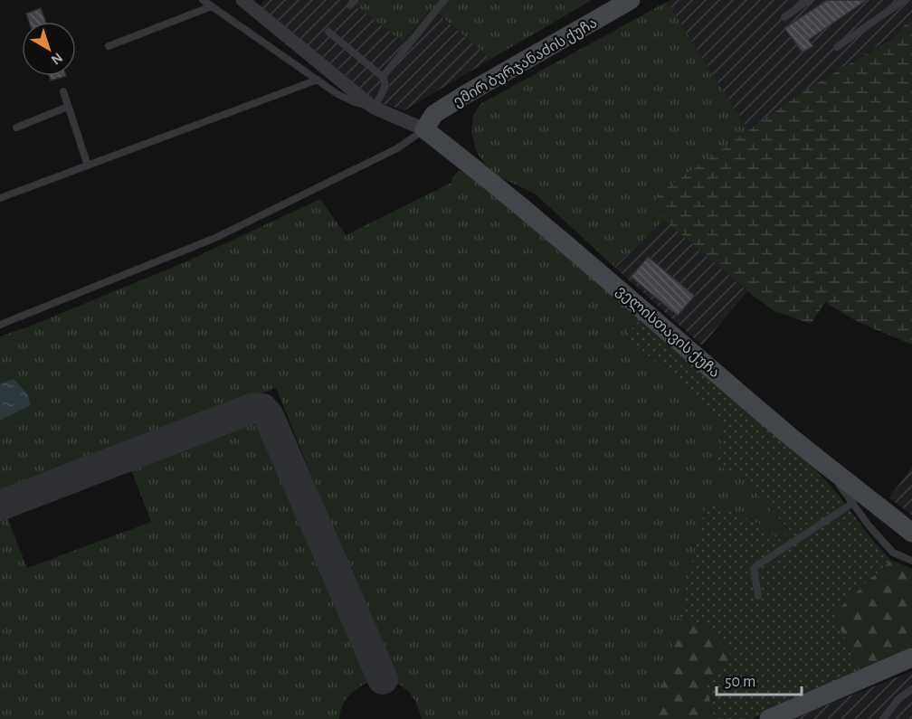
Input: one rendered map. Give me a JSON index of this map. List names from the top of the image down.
{
  "streets": {
    "street": ["ემირ ბურჯანაძის ქუჩა", "ველისთავის ქუჩა"]
  },
  "crossings": [
    ["ემირ ბურჯანაძის ქუჩა", "ველისთავის ქუჩა"]
  ],
  "scale_bar": "50 m",
  "north": "bottom right"
}
